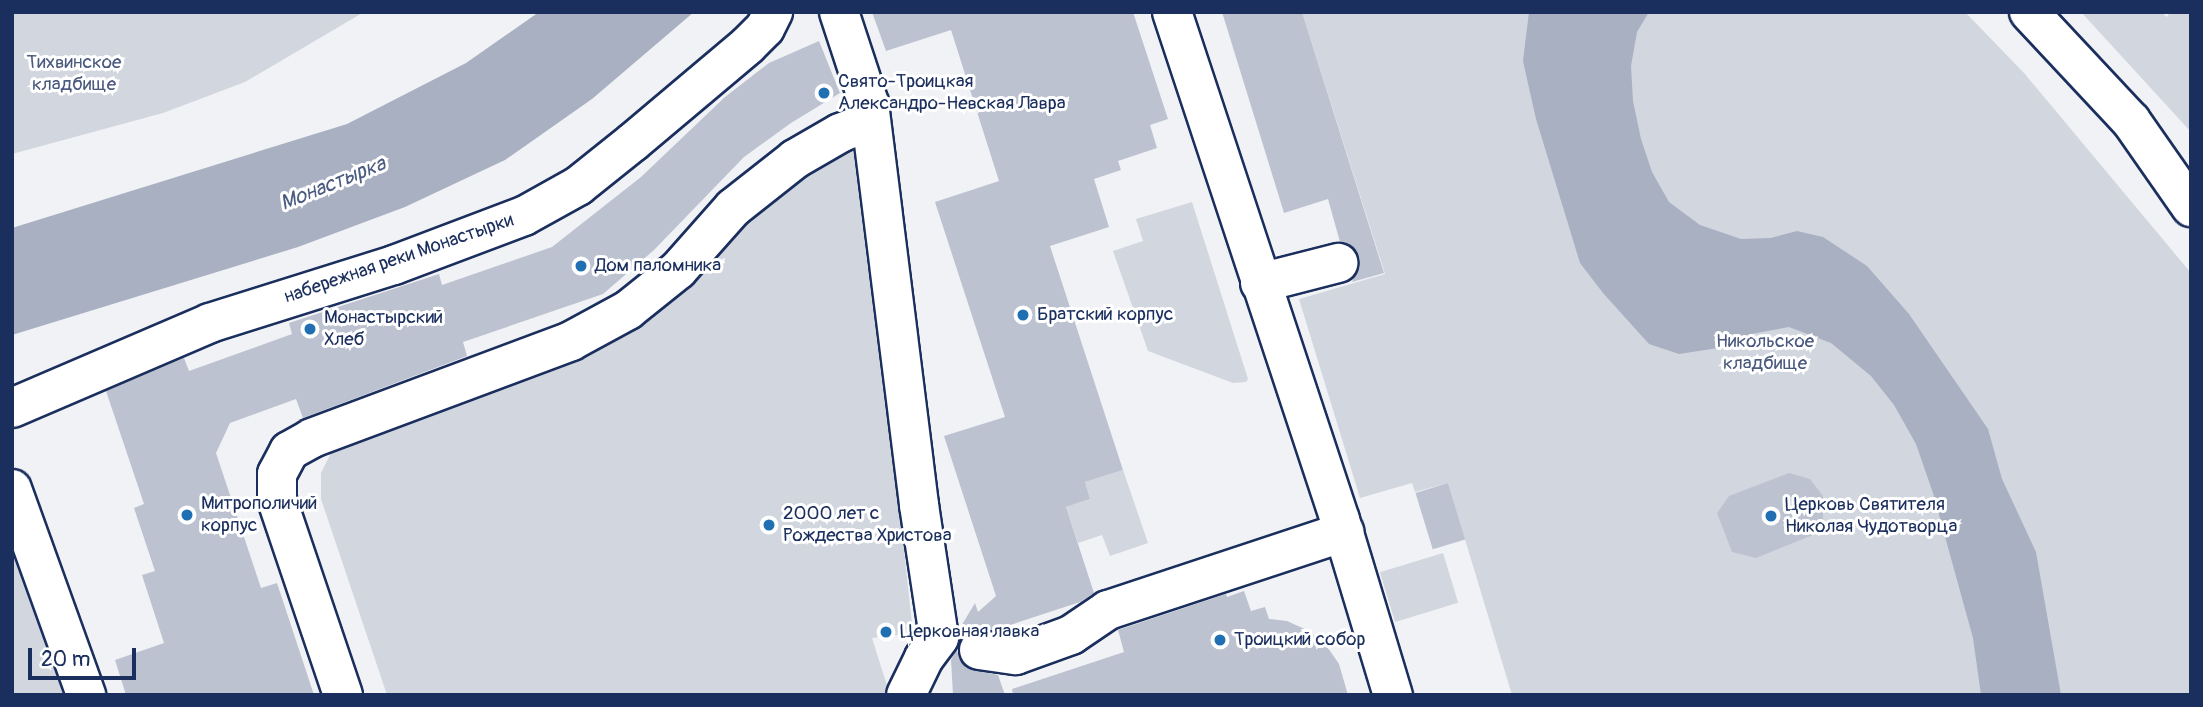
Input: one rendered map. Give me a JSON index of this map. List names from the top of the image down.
{
  "streets": {
    "street": ["набережная реки Монастырки"]
  },
  "water": ["Монастырка"],
  "parks": ["Тихвинское кладбище", "Никольское кладбище"],
  "places": [
    "Свято-Троицкая Александро-Невская Лавра",
    "Дом паломника",
    "Братский корпус",
    "Монастырский Хлеб",
    "Митрополичий корпус",
    "Церковь Святителя Николая Чудотворца",
    "2000 лет с Рождества Христова",
    "Церковная лавка",
    "Троицкий собор"
  ],
  "scale_bar": "20 m"
}
